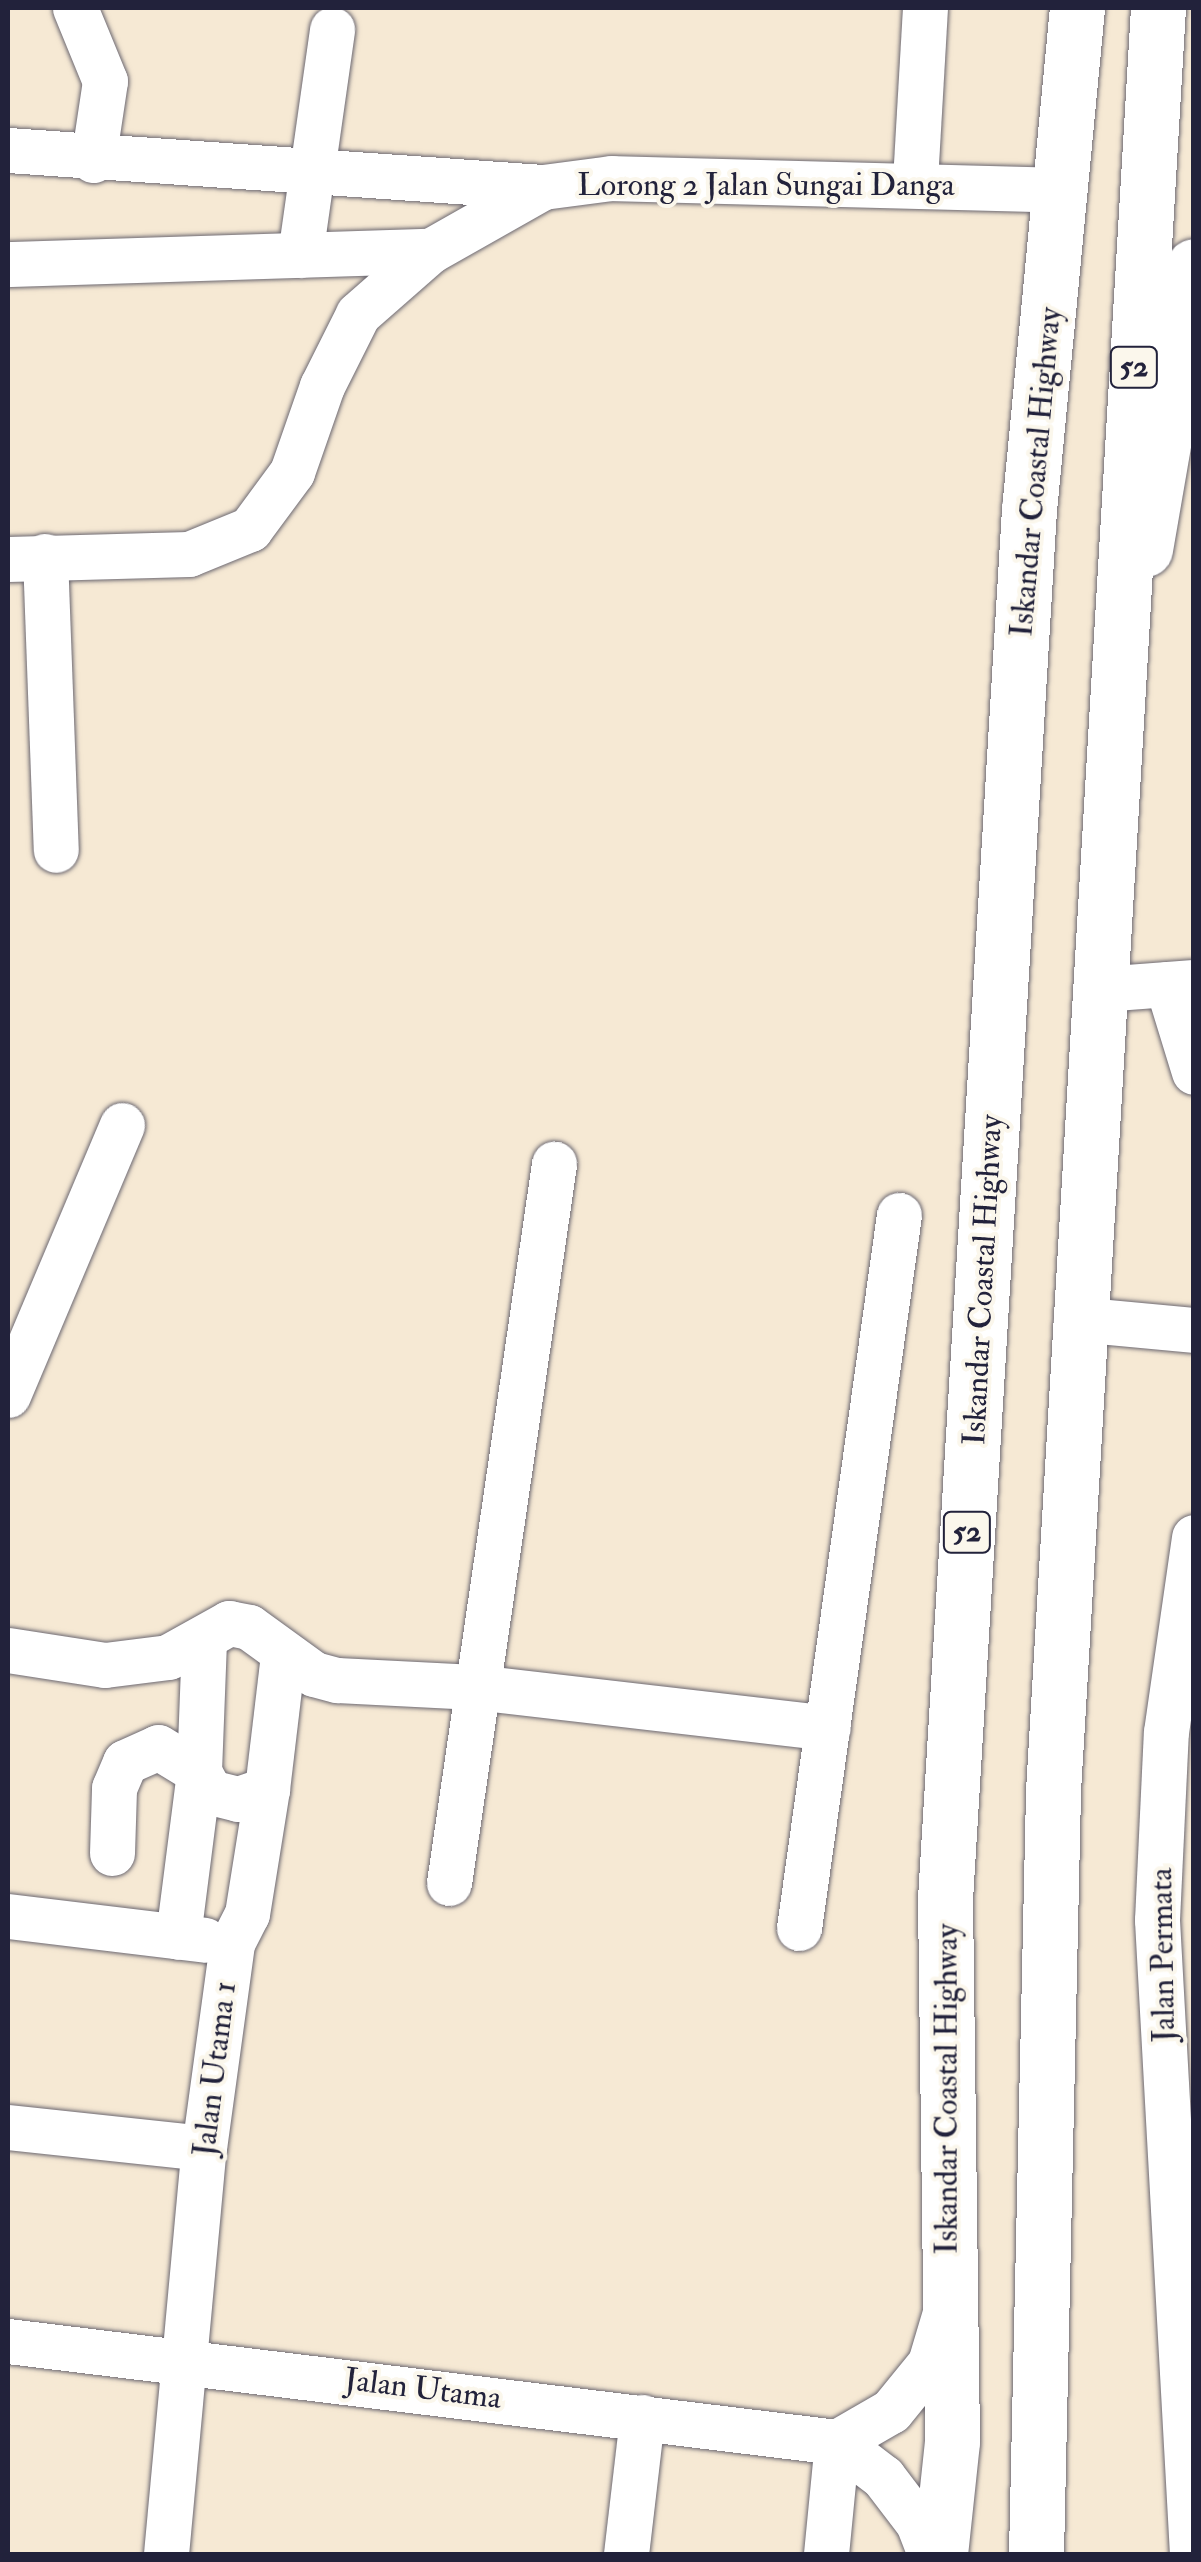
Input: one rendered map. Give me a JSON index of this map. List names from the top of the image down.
{
  "streets": {
    "main road": ["52", "Iskandar Coastal Highway"],
    "street": [
      "Lorong 2 Jalan Sungai Danga",
      "Jalan Permata",
      "Jalan Utama 1",
      "Jalan Utama"
    ]
  },
  "crossings": [
    ["Lorong 2 Jalan Sungai Danga", "Iskandar Coastal Highway"],
    ["Jalan Utama 1", "Jalan Utama"]
  ]
}
